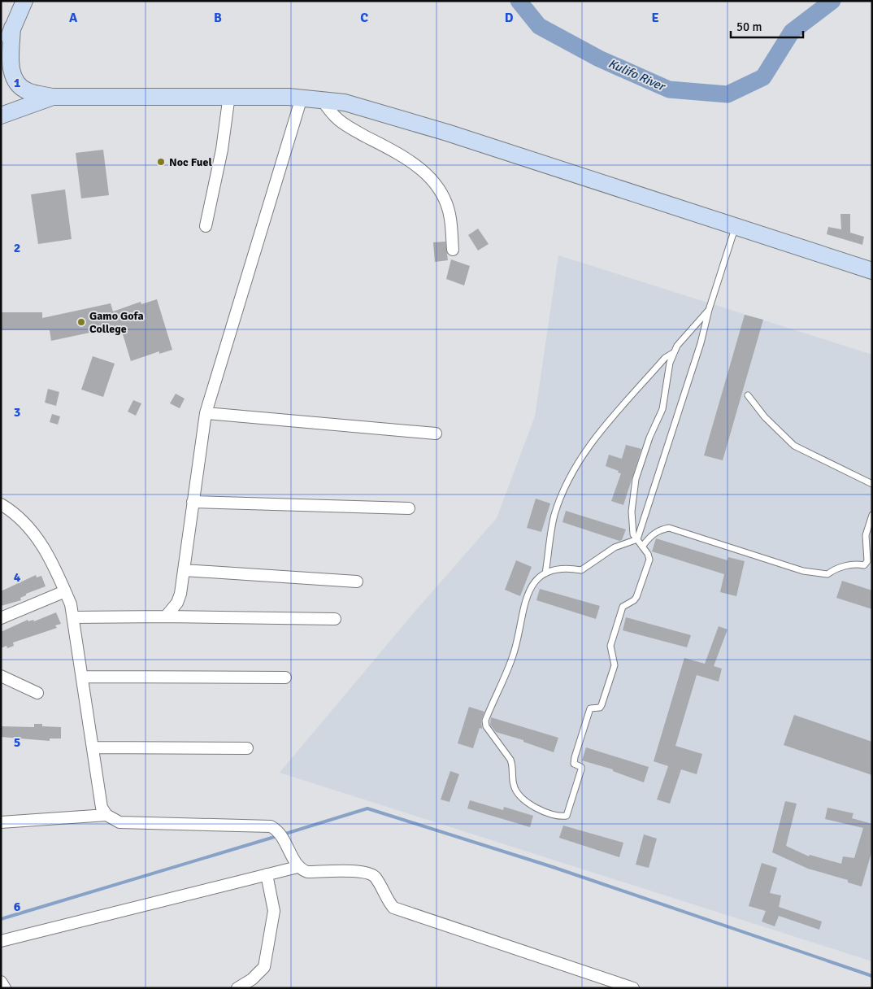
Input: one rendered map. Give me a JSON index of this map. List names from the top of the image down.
{
  "water": ["Kulifo River"],
  "places": ["Noc Fuel", "Gamo Gofa College"],
  "scale_bar": "50 m",
  "grid": {
    "columns": [
      "A",
      "B",
      "C",
      "D",
      "E"
    ],
    "rows": [
      "1",
      "2",
      "3",
      "4",
      "5",
      "6"
    ]
  }
}
